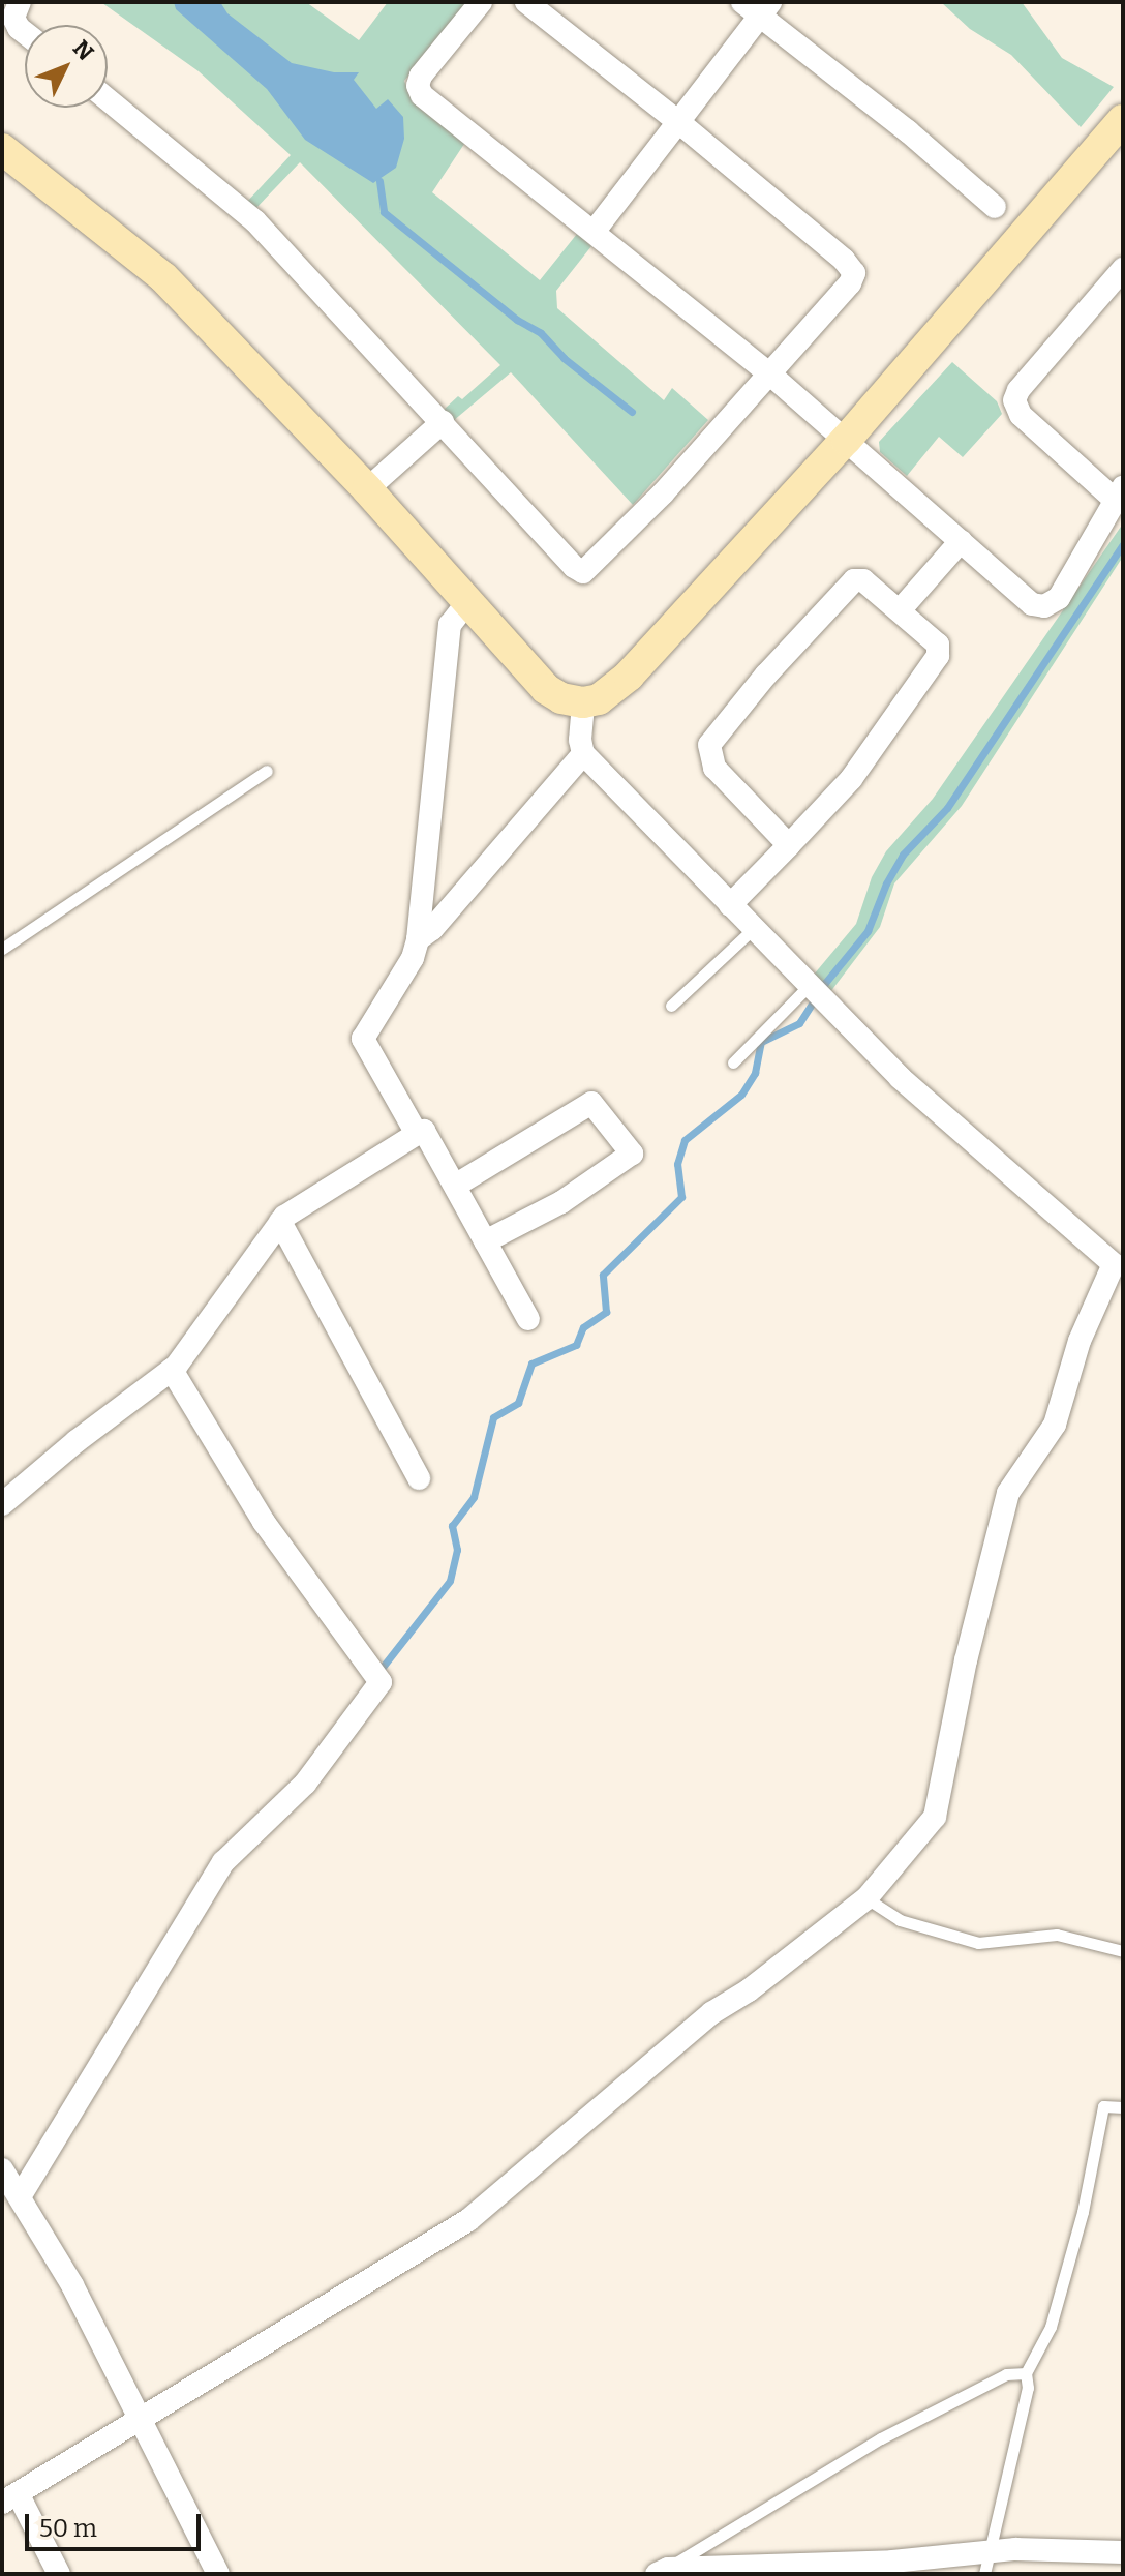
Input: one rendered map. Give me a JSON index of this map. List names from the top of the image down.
{
  "scale_bar": "50 m",
  "north": "top right"
}
